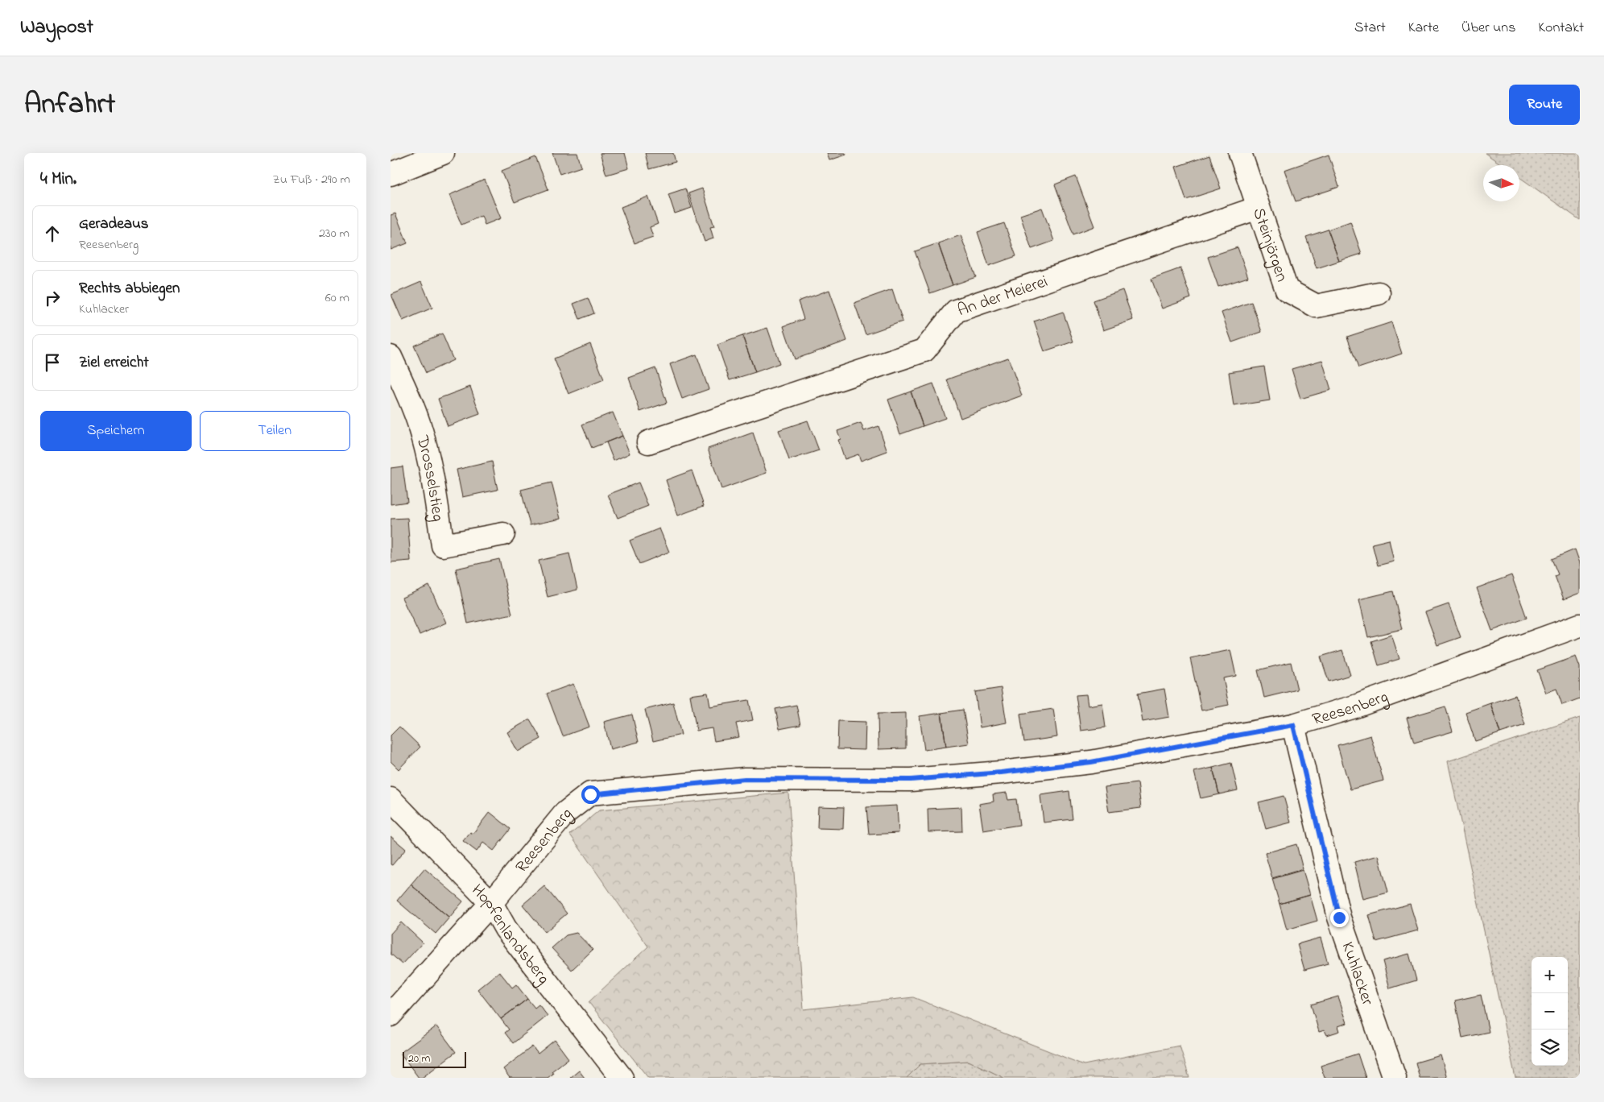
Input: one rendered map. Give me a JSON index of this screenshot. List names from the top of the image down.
{
  "streets": {
    "street": [
      "Steinjörgen",
      "An der Meierei",
      "Drosselstieg",
      "Reesenberg",
      "Hopfenlandsberg",
      "Kuhlacker"
    ]
  },
  "crossings": [
    ["Steinjörgen", "An der Meierei"],
    ["Reesenberg", "Hopfenlandsberg"],
    ["Reesenberg", "Kuhlacker"]
  ],
  "scale_bar": "20 m",
  "north": "right",
  "page": {
    "header": "Waypost",
    "nav": [
      "Start",
      "Karte",
      "Über uns",
      "Kontakt"
    ],
    "title": "Anfahrt",
    "buttons": [
      "Route",
      ["Speichern", "Teilen"]
    ],
    "heading": ["4 Min.", "Zu Fuß · 290 m"],
    "list": [
      ["Geradeaus", "Reesenberg", "230 m"],
      ["Rechts abbiegen", "Kuhlacker", "60 m"],
      "Ziel erreicht"
    ],
    "map_buttons": ["+", "−"],
    "scale": "20 m"
  }
}
